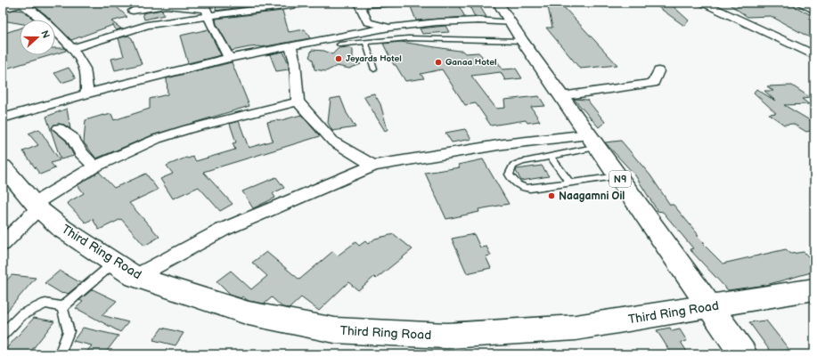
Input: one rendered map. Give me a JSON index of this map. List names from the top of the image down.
{
  "streets": {
    "main road": ["N9", "Third Ring Road"]
  },
  "crossings": [
    ["N9", "Third Ring Road"]
  ],
  "places": ["Jeyards Hotel", "Ganaa Hotel", "Naagamni Oil"],
  "north": "right"
}
